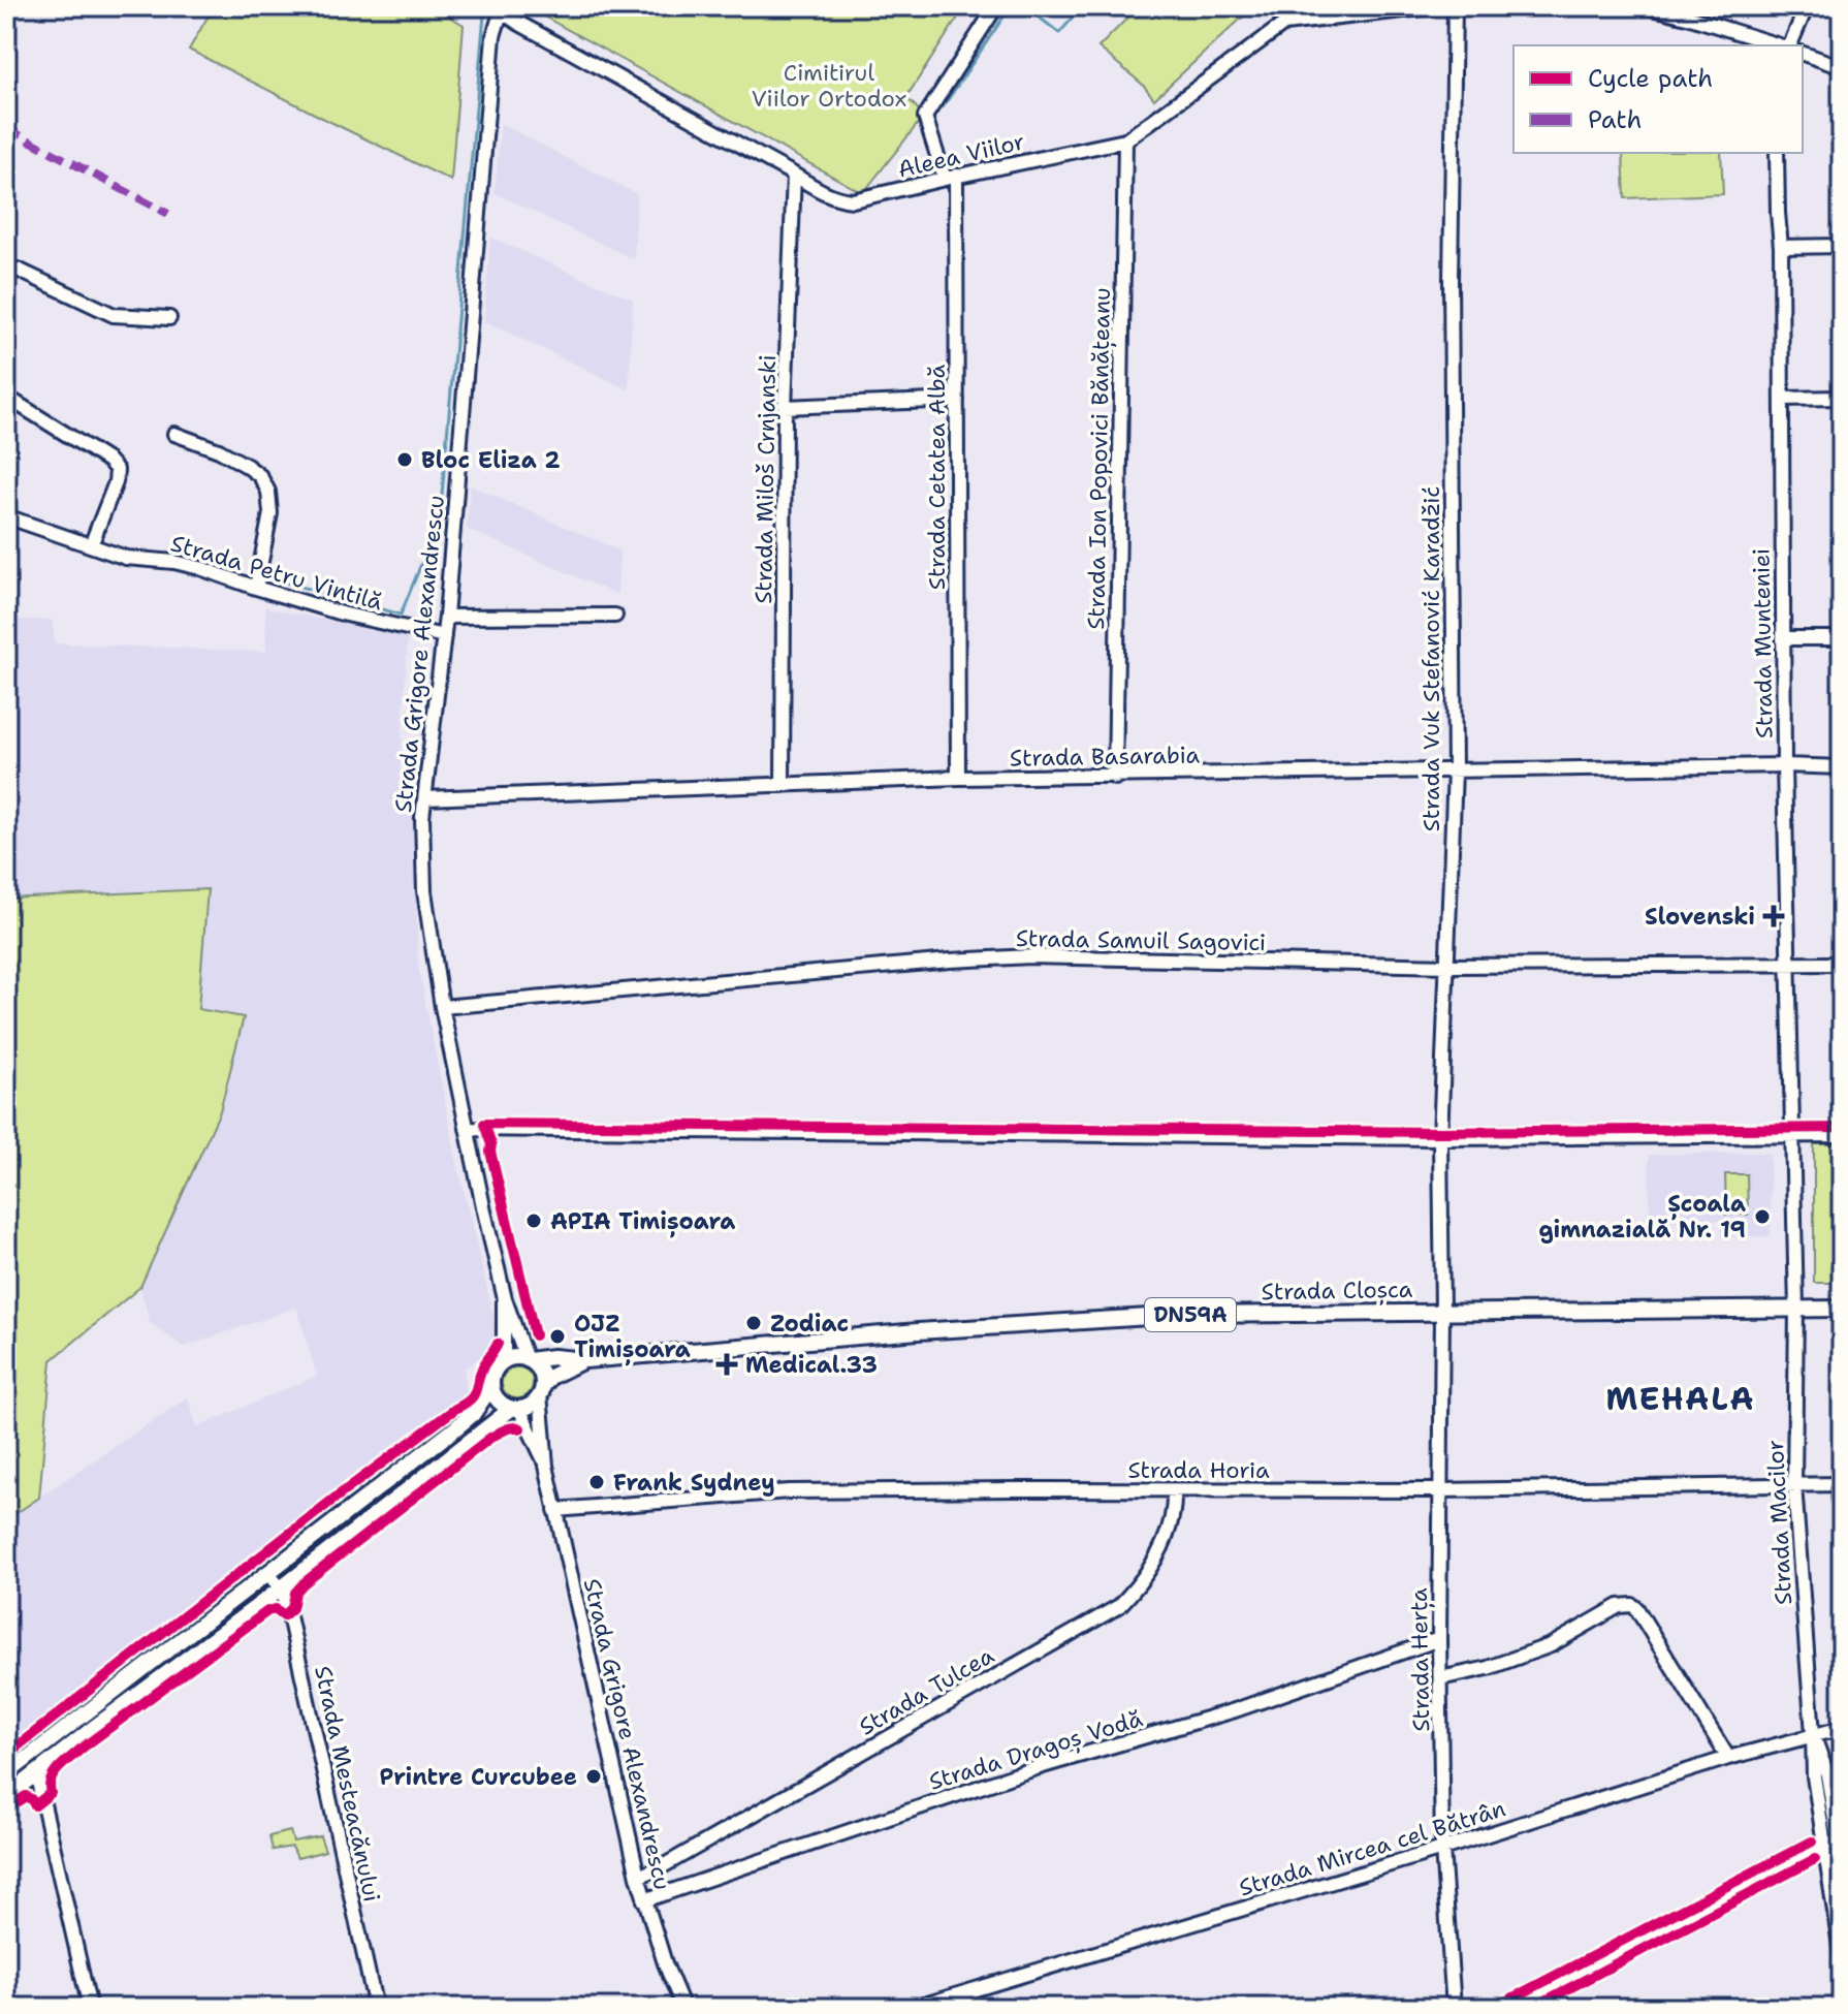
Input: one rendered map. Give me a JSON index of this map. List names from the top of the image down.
{
  "streets": {
    "main road": ["Strada Cloșca", "DN59A"],
    "street": [
      "Aleea Viilor",
      "Strada Ion Popovici Bănățeanu",
      "Strada Cetatea Albă",
      "Strada Miloš Crnjanski",
      "Strada Petru Vintilă",
      "Strada Munteniei",
      "Strada Grigore Alexandrescu",
      "Strada Vuk Stefanović Karadžić",
      "Strada Basarabia",
      "Strada Samuil Sagovici",
      "Strada Horia",
      "Strada Macilor",
      "Strada Herța",
      "Strada Tulcea",
      "Strada Dragoș Vodă",
      "Strada Mesteacănului",
      "Strada Mircea cel Bătrân"
    ]
  },
  "crossings": [
    ["Aleea Viilor", "Strada Ion Popovici Bănățeanu"],
    ["Aleea Viilor", "Strada Cetatea Albă"],
    ["Aleea Viilor", "Strada Miloš Crnjanski"],
    ["Aleea Viilor", "Strada Grigore Alexandrescu"],
    ["Strada Ion Popovici Bănățeanu", "Strada Basarabia"],
    ["Strada Cetatea Albă", "Strada Basarabia"],
    ["Strada Miloš Crnjanski", "Strada Basarabia"],
    ["Strada Petru Vintilă", "Strada Grigore Alexandrescu"],
    ["Strada Munteniei", "Strada Basarabia"],
    ["Strada Munteniei", "Strada Samuil Sagovici"],
    ["Strada Munteniei", "Strada Macilor"],
    ["Strada Grigore Alexandrescu", "Strada Basarabia"],
    ["Strada Grigore Alexandrescu", "Strada Samuil Sagovici"],
    ["Strada Grigore Alexandrescu", "Strada Cloșca"],
    ["Strada Grigore Alexandrescu", "DN59A"],
    ["Strada Grigore Alexandrescu", "Strada Horia"],
    ["Strada Grigore Alexandrescu", "Strada Tulcea"],
    ["Strada Grigore Alexandrescu", "Strada Dragoș Vodă"],
    ["Strada Vuk Stefanović Karadžić", "Strada Basarabia"],
    ["Strada Vuk Stefanović Karadžić", "Strada Samuil Sagovici"],
    ["Strada Vuk Stefanović Karadžić", "Strada Cloșca"],
    ["Strada Vuk Stefanović Karadžić", "Strada Herța"],
    ["Strada Cloșca", "DN59A"],
    ["Strada Cloșca", "Strada Macilor"],
    ["Strada Cloșca", "Strada Herța"],
    ["DN59A", "Strada Mesteacănului"],
    ["Strada Horia", "Strada Macilor"],
    ["Strada Horia", "Strada Herța"],
    ["Strada Horia", "Strada Tulcea"],
    ["Strada Macilor", "Strada Mircea cel Bătrân"],
    ["Strada Herța", "Strada Dragoș Vodă"],
    ["Strada Herța", "Strada Mircea cel Bătrân"]
  ],
  "districts": ["MEHALA"],
  "parks": ["Cimitirul Viilor Ortodox"],
  "places": {
    "other": [
      "Bloc Eliza 2",
      "Școala gimnazială Nr. 19",
      "APIA Timișoara",
      "Zodiac",
      "OJZ Timișoara",
      "Frank Sydney",
      "Printre Curcubee"
    ],
    "health": ["Slovenski", "Medical.33"]
  },
  "legend": ["Cycle path", "Path"]
}
